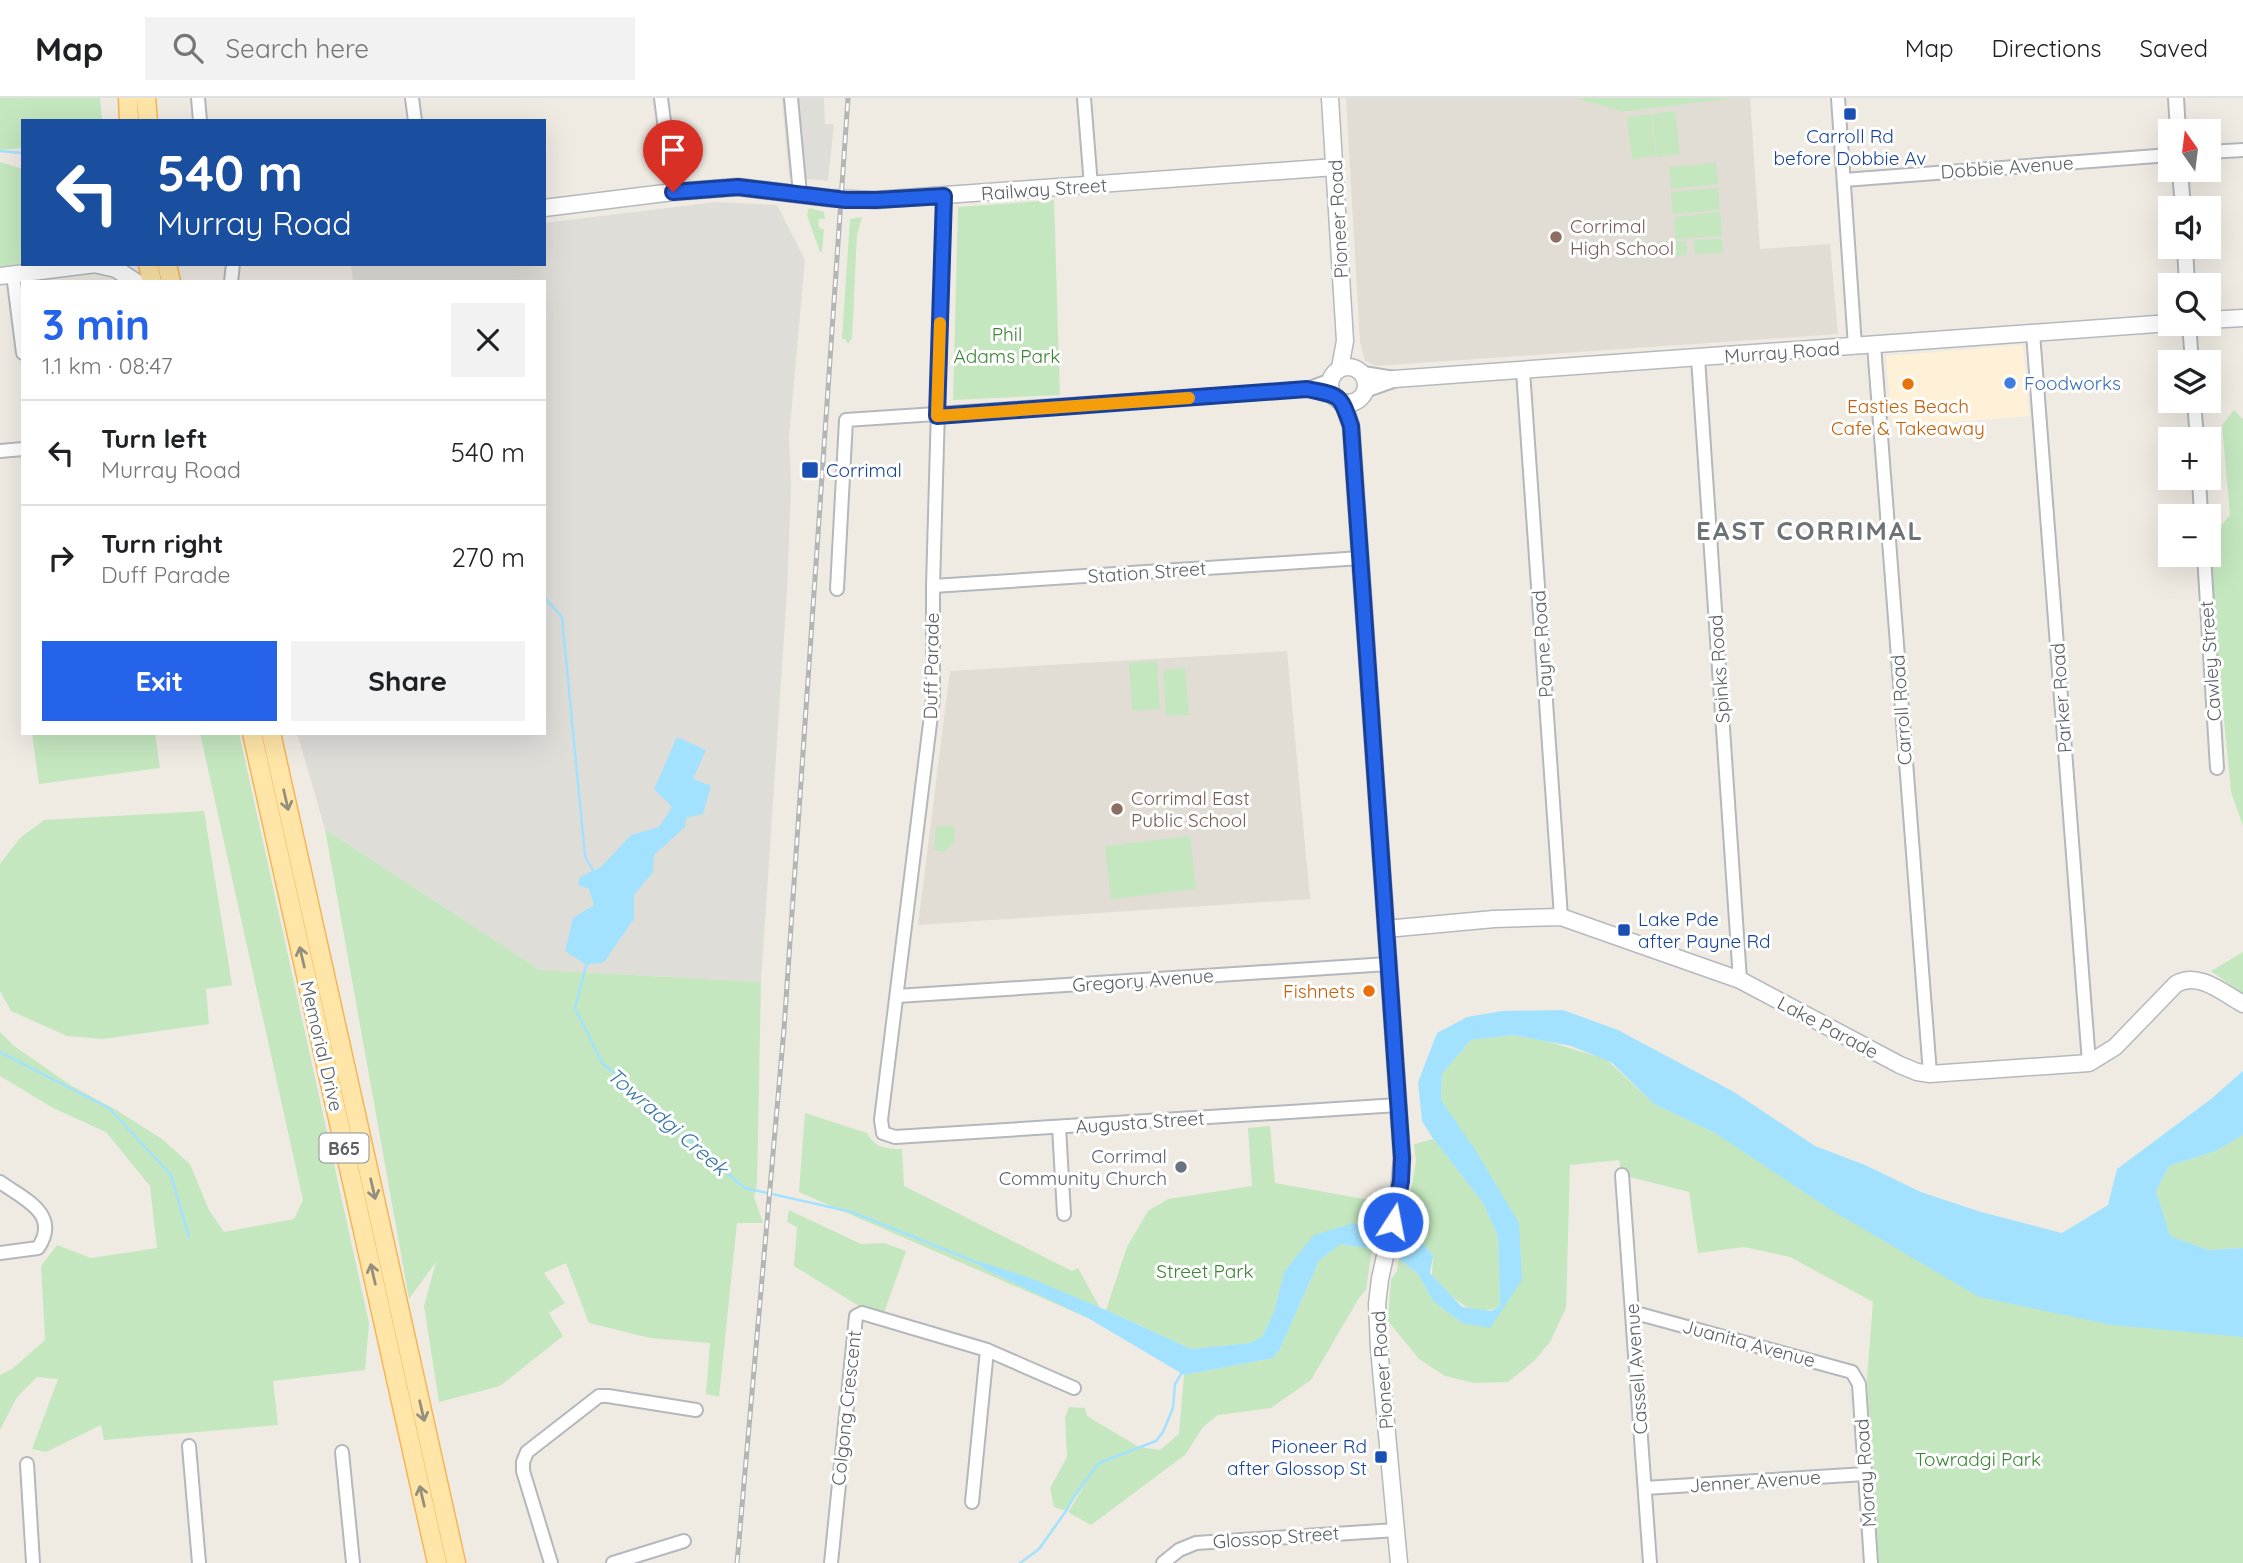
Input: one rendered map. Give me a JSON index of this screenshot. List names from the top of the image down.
{
  "streets": {
    "main road": [
      "Railway Street",
      "Pioneer Road",
      "Murray Road",
      "Lake Parade",
      "Memorial Drive",
      "B65"
    ],
    "street": [
      "Dobbie Avenue",
      "Station Street",
      "Payne Road",
      "Cawley Street",
      "Duff Parade",
      "Spinks Road",
      "Parker Road",
      "Carroll Road",
      "Gregory Avenue",
      "Augusta Street",
      "Juanita Avenue",
      "Cassell Avenue",
      "Colgong Crescent",
      "Moray Road",
      "Jenner Avenue",
      "Glossop Street"
    ]
  },
  "crossings": [
    ["Railway Street", "Pioneer Road"],
    ["Railway Street", "Duff Parade"],
    ["Pioneer Road", "Murray Road"],
    ["Pioneer Road", "Station Street"],
    ["Pioneer Road", "Gregory Avenue"],
    ["Pioneer Road", "Lake Parade"],
    ["Pioneer Road", "Augusta Street"],
    ["Pioneer Road", "Glossop Street"],
    ["Murray Road", "Payne Road"],
    ["Murray Road", "Duff Parade"],
    ["Murray Road", "Spinks Road"],
    ["Murray Road", "Parker Road"],
    ["Murray Road", "Carroll Road"],
    ["Station Street", "Duff Parade"],
    ["Payne Road", "Lake Parade"],
    ["Duff Parade", "Gregory Avenue"],
    ["Duff Parade", "Augusta Street"],
    ["Spinks Road", "Lake Parade"],
    ["Parker Road", "Lake Parade"],
    ["Carroll Road", "Lake Parade"],
    ["Juanita Avenue", "Cassell Avenue"],
    ["Juanita Avenue", "Moray Road"],
    ["Cassell Avenue", "Jenner Avenue"],
    ["Moray Road", "Jenner Avenue"]
  ],
  "districts": ["EAST CORRIMAL"],
  "water": ["Towradgi Creek"],
  "parks": ["Phil Adams Park", "Street Park", "Towradgi Park"],
  "places": {
    "transit": [
      "Carroll Rd before Dobbie Av",
      "Corrimal",
      "Lake Pde after Payne Rd",
      "Pioneer Rd after Glossop St"
    ],
    "other": [
      "Corrimal High School",
      "Foodworks",
      "Easties Beach Cafe & Takeaway",
      "Corrimal East Public School",
      "Fishnets",
      "Corrimal Community Church"
    ]
  },
  "north": "top",
  "page": {
    "header": "Map",
    "search": "Search here",
    "nav": ["Map", "Directions", "Saved"],
    "map_buttons": ["+", "−"],
    "turn": ["540 m", "Murray Road"],
    "heading": ["3 min", "1.1 km · 08:47"],
    "list": [
      {
        "name": "Turn left",
        "note": "Murray Road",
        "value": "540 m"
      },
      {
        "name": "Turn right",
        "note": "Duff Parade",
        "value": "270 m"
      }
    ],
    "buttons": ["Exit", "Share"]
  }
}
